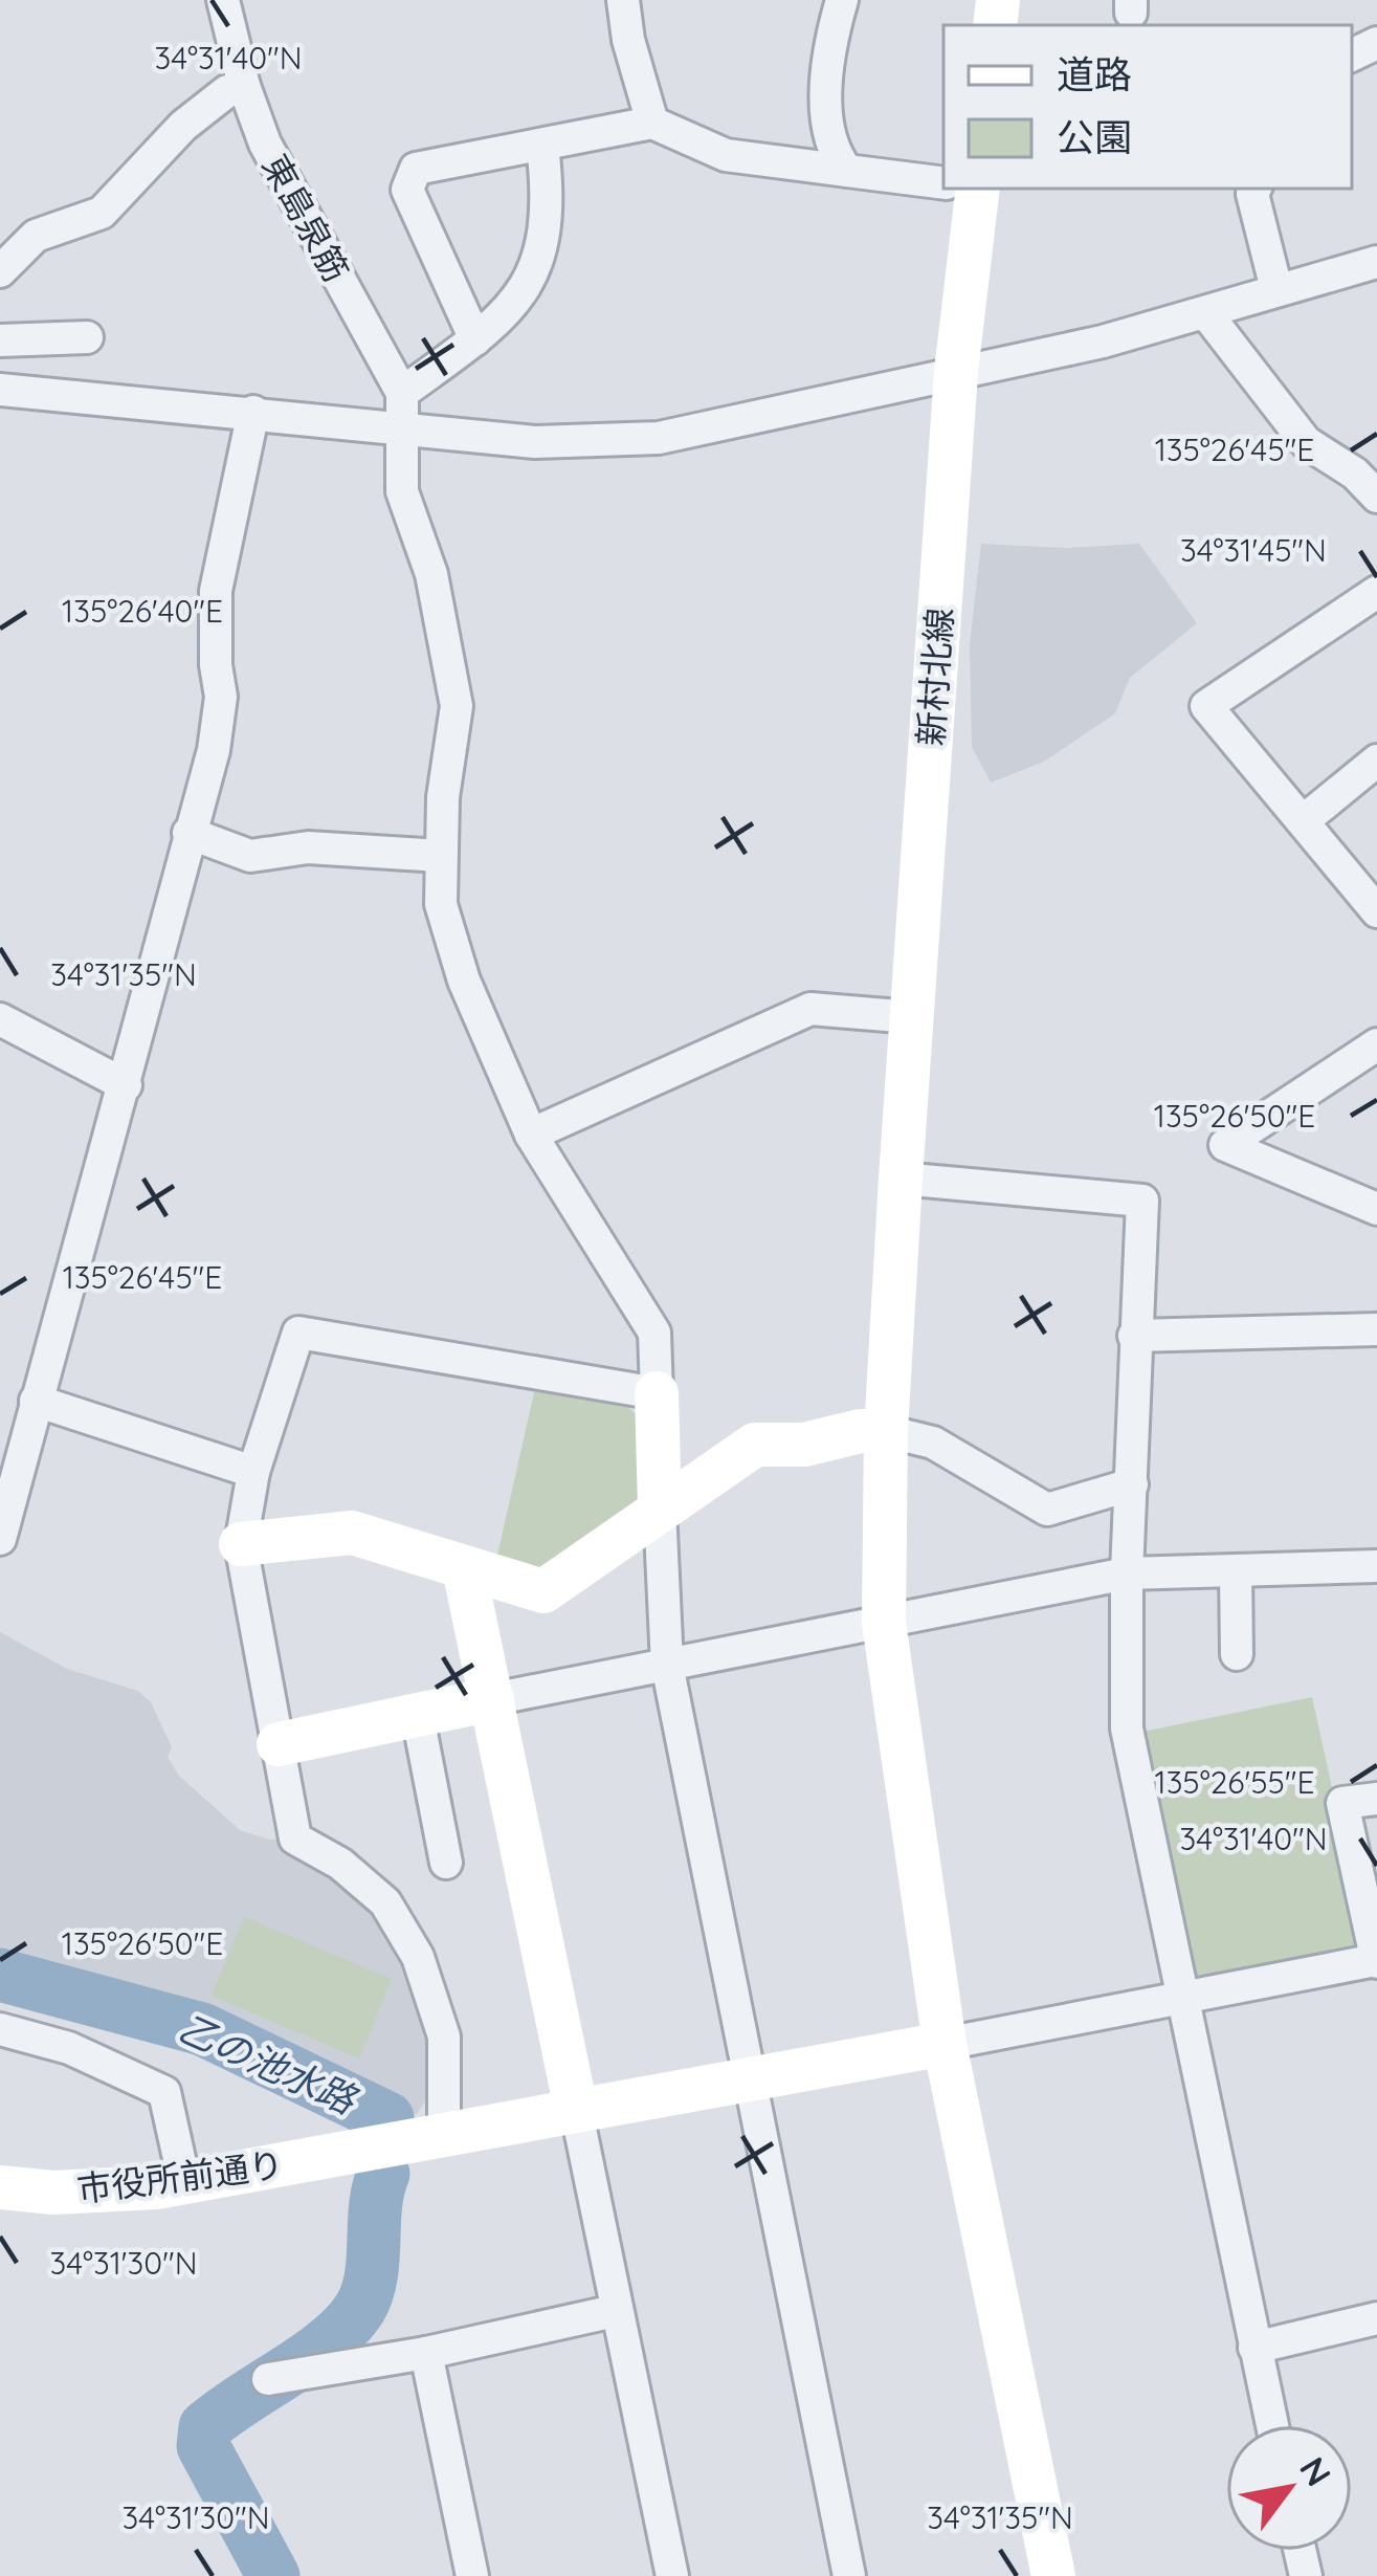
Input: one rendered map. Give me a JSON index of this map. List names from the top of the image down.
{
  "streets": {
    "street": ["東島泉筋", "新村北線", "市役所前通り"]
  },
  "crossings": [
    ["新村北線", "市役所前通り"]
  ],
  "water": ["乙の池水路"],
  "legend": ["道路", "公園"],
  "north": "top right",
  "coordinates": [
    "34°31'40\"N",
    "135°26'45\"E",
    "34°31'45\"N",
    "135°26'40\"E",
    "34°31'35\"N",
    "135°26'50\"E",
    "135°26'55\"E",
    "34°31'30\"N"
  ]
}
